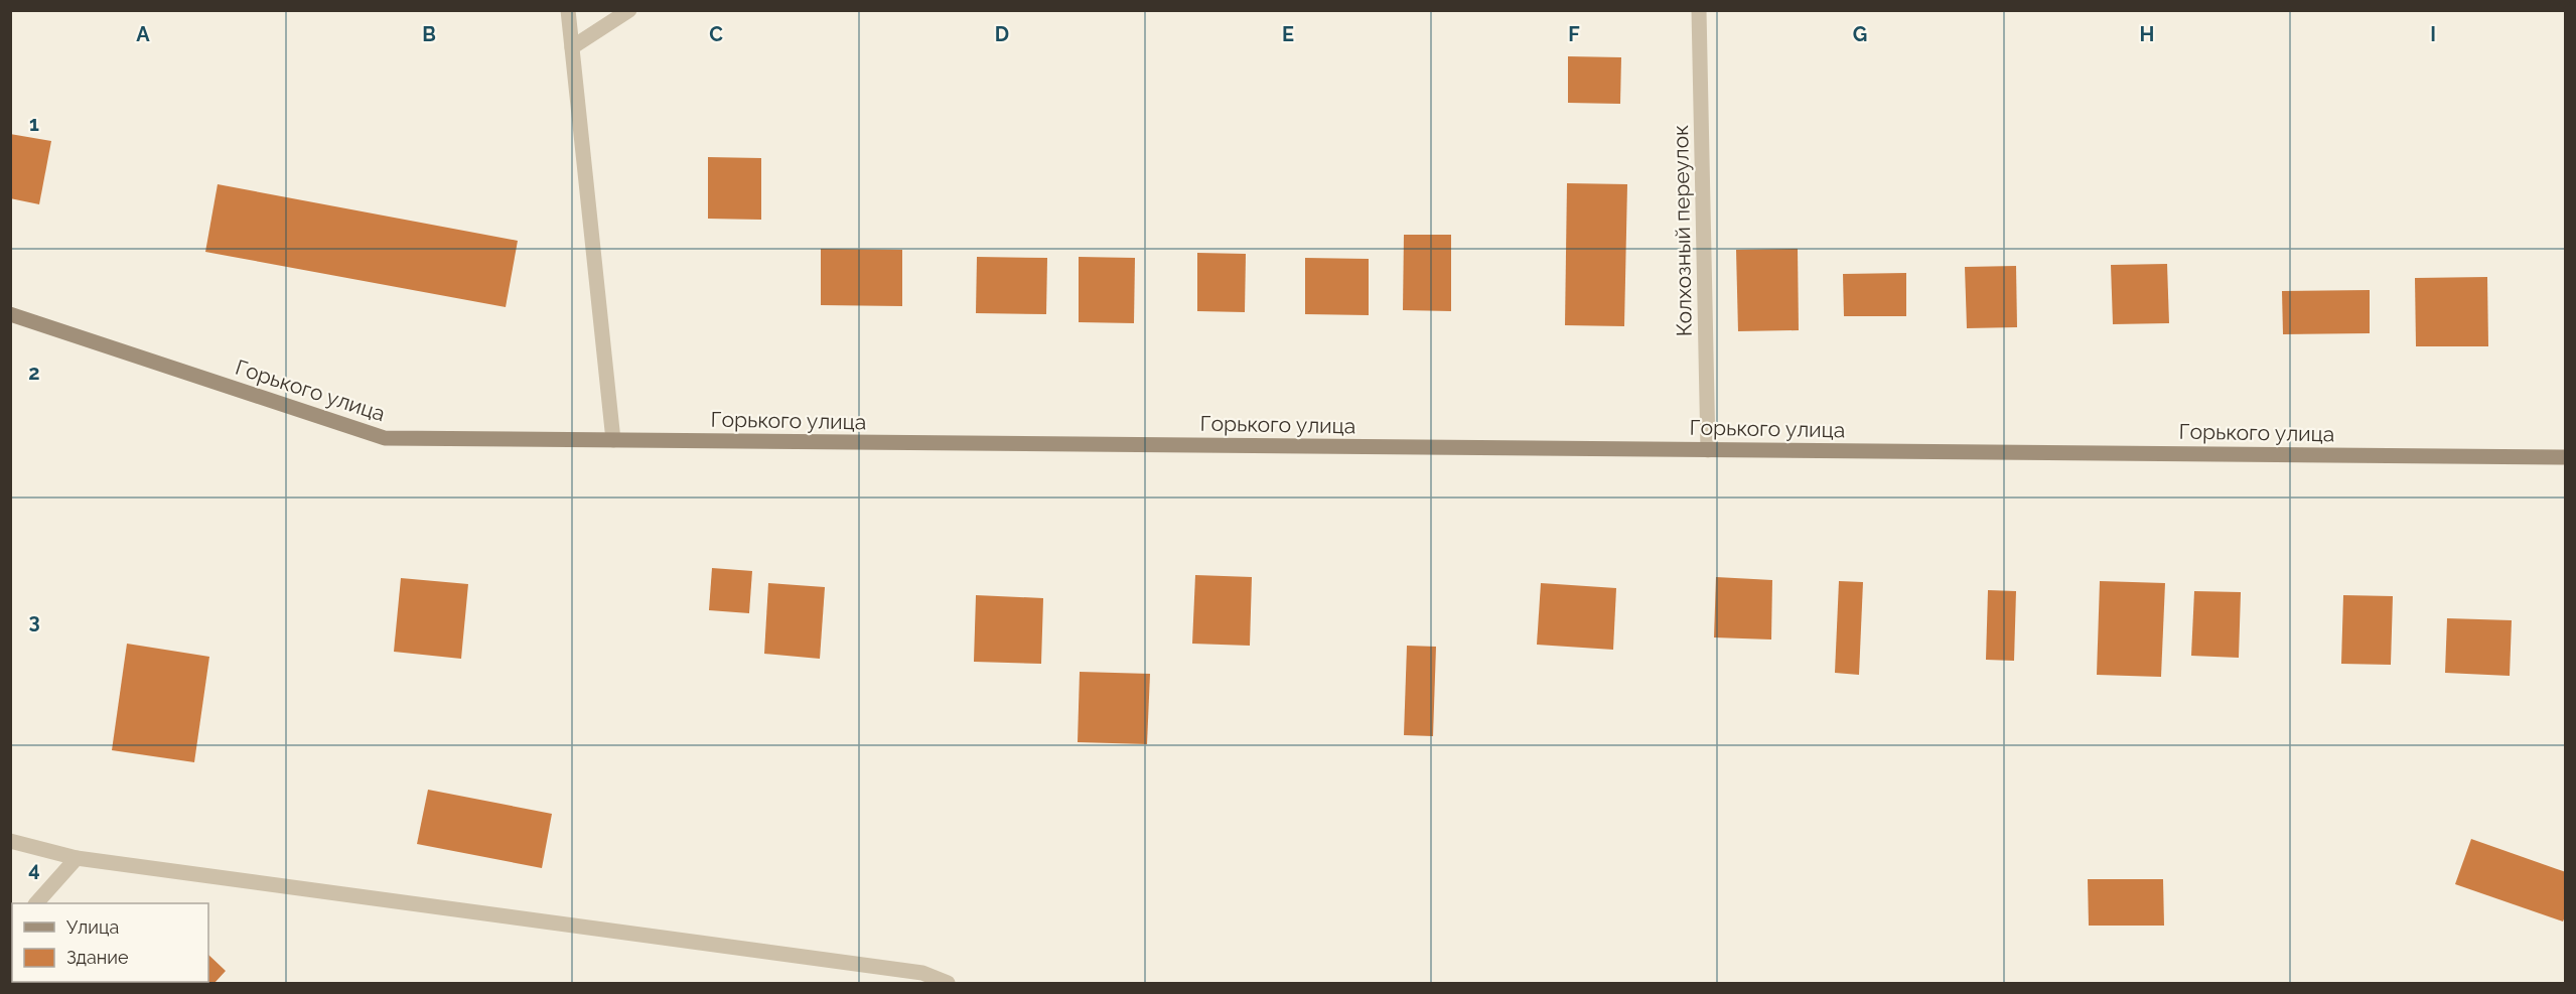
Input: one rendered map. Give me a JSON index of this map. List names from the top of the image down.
{
  "streets": {
    "street": ["Колхозный переулок", "Горького улица"]
  },
  "crossings": [
    ["Колхозный переулок", "Горького улица"]
  ],
  "legend": ["Улица", "Здание"],
  "grid": {
    "columns": [
      "A",
      "B",
      "C",
      "D",
      "E",
      "F",
      "G",
      "H",
      "I"
    ],
    "rows": [
      "1",
      "2",
      "3",
      "4"
    ]
  }
}
